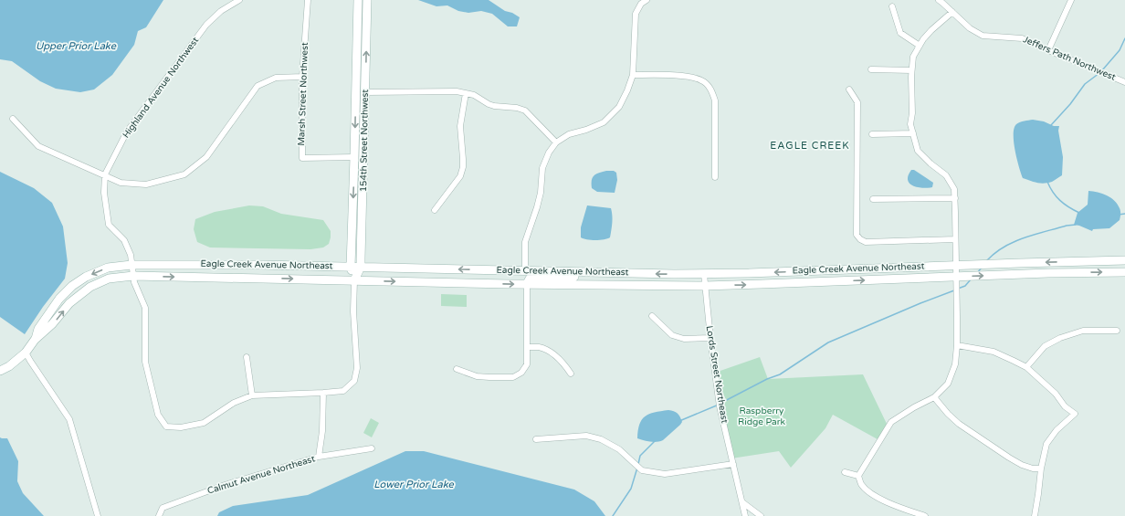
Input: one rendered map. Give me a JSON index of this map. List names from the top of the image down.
{
  "streets": {
    "main road": ["154th Street Northwest", "Eagle Creek Avenue Northeast"],
    "street": [
      "Jeffers Path Northwest",
      "Highland Avenue Northwest",
      "Marsh Street Northwest",
      "Lords Street Northeast",
      "Calmut Avenue Northeast"
    ]
  },
  "crossings": [
    ["Highland Avenue Northwest", "154th Street Northwest"],
    ["Highland Avenue Northwest", "Eagle Creek Avenue Northeast"],
    ["Marsh Street Northwest", "154th Street Northwest"],
    ["154th Street Northwest", "Eagle Creek Avenue Northeast"],
    ["Eagle Creek Avenue Northeast", "Lords Street Northeast"]
  ],
  "districts": ["EAGLE CREEK"],
  "water": ["Upper Prior Lake", "Lower Prior Lake"],
  "parks": ["Raspberry Ridge Park"]
}
